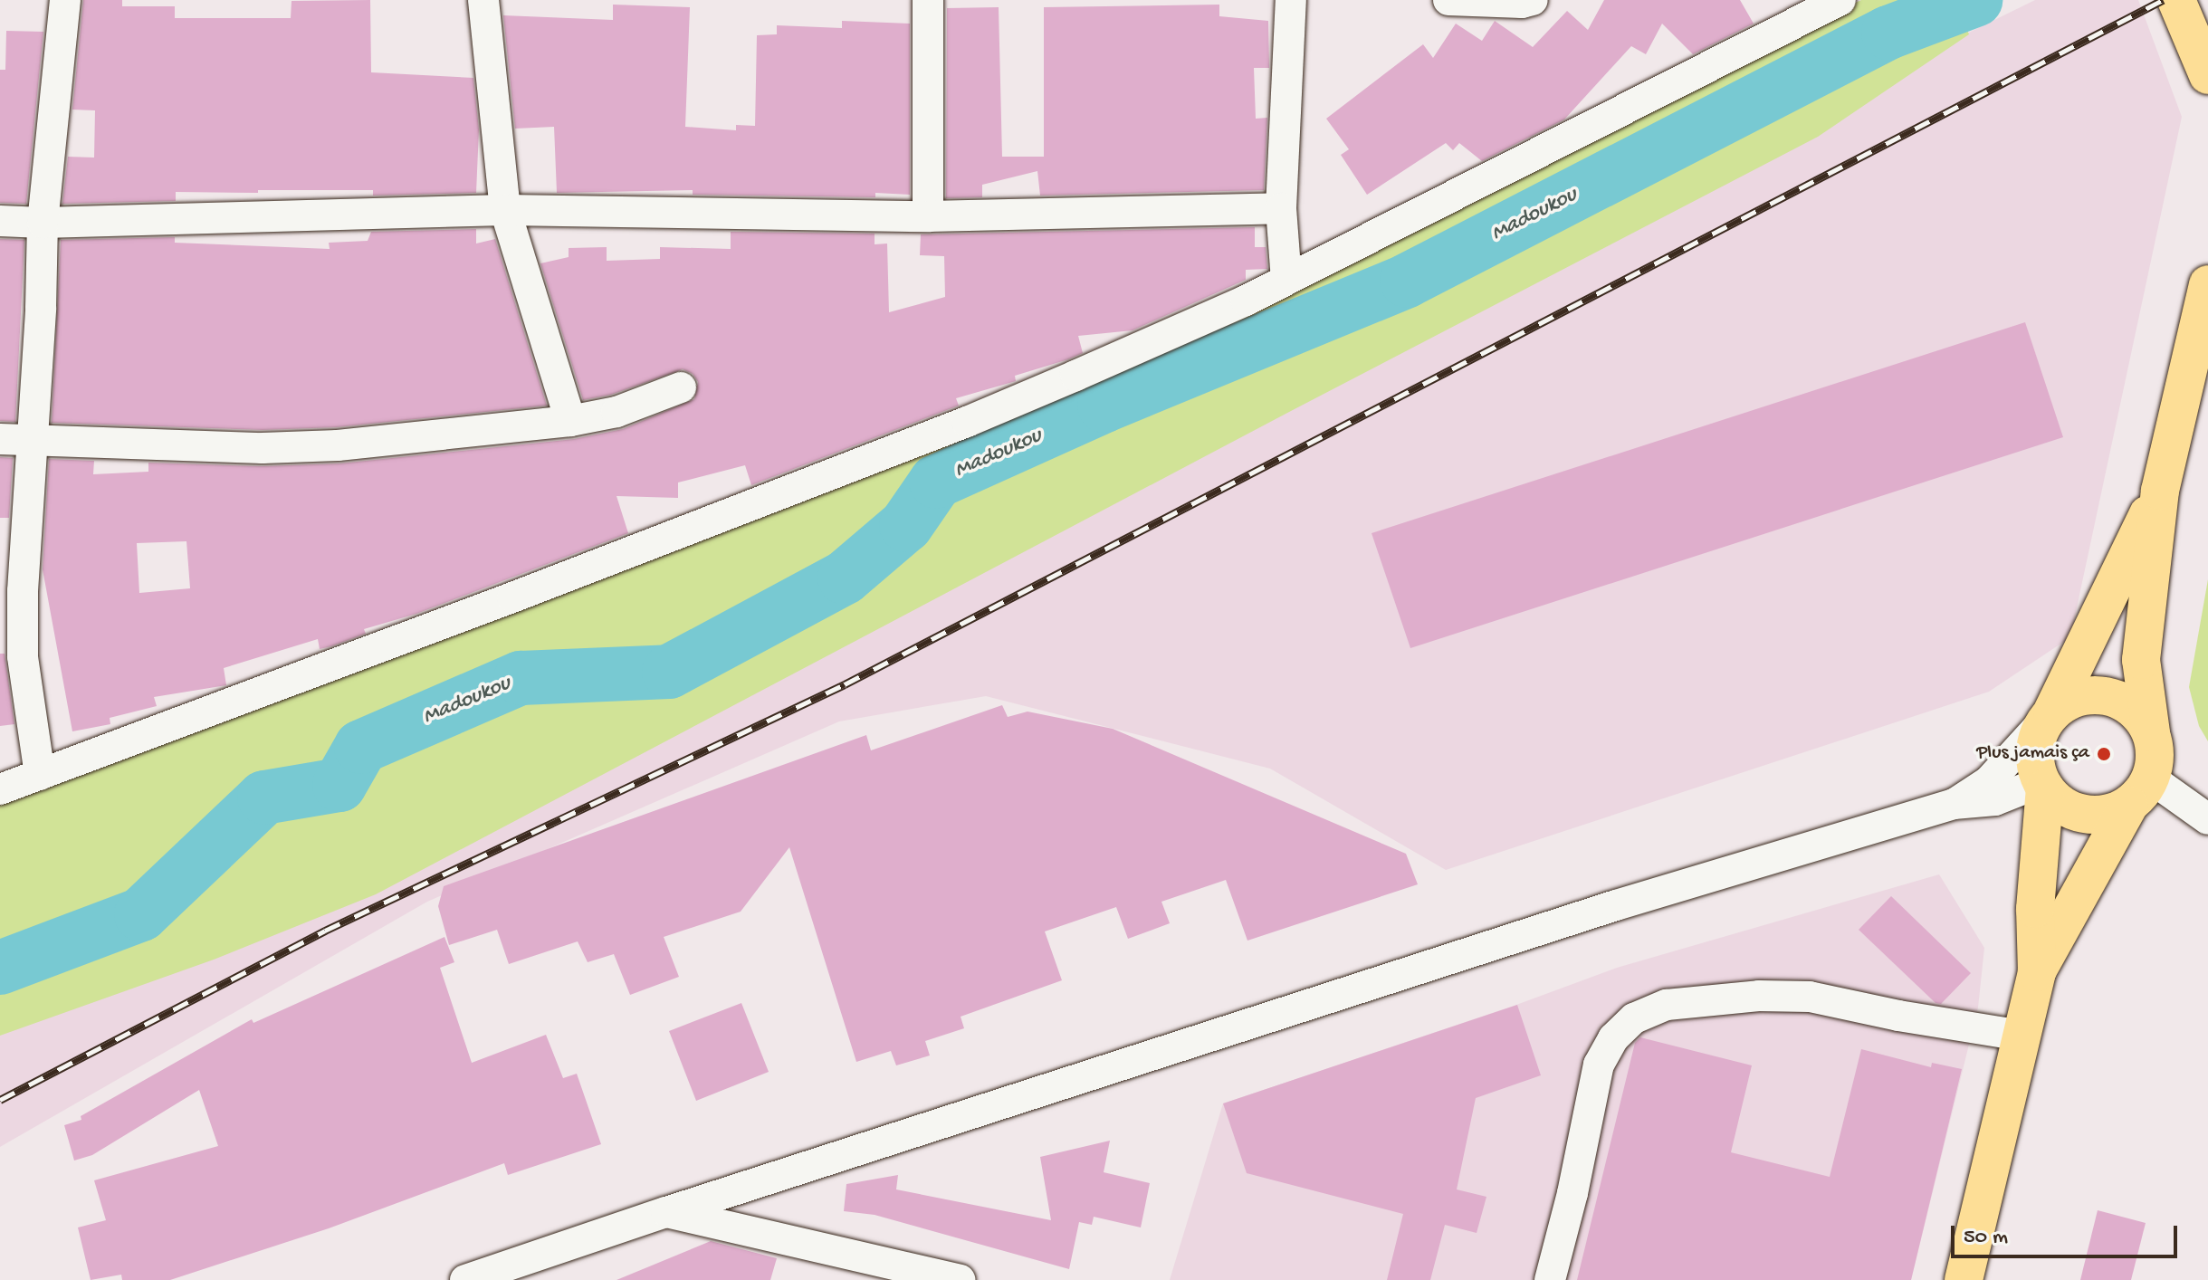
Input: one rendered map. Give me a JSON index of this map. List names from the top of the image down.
{
  "water": ["Madoukou"],
  "places": ["Plus jamais ça"],
  "scale_bar": "50 m"
}
